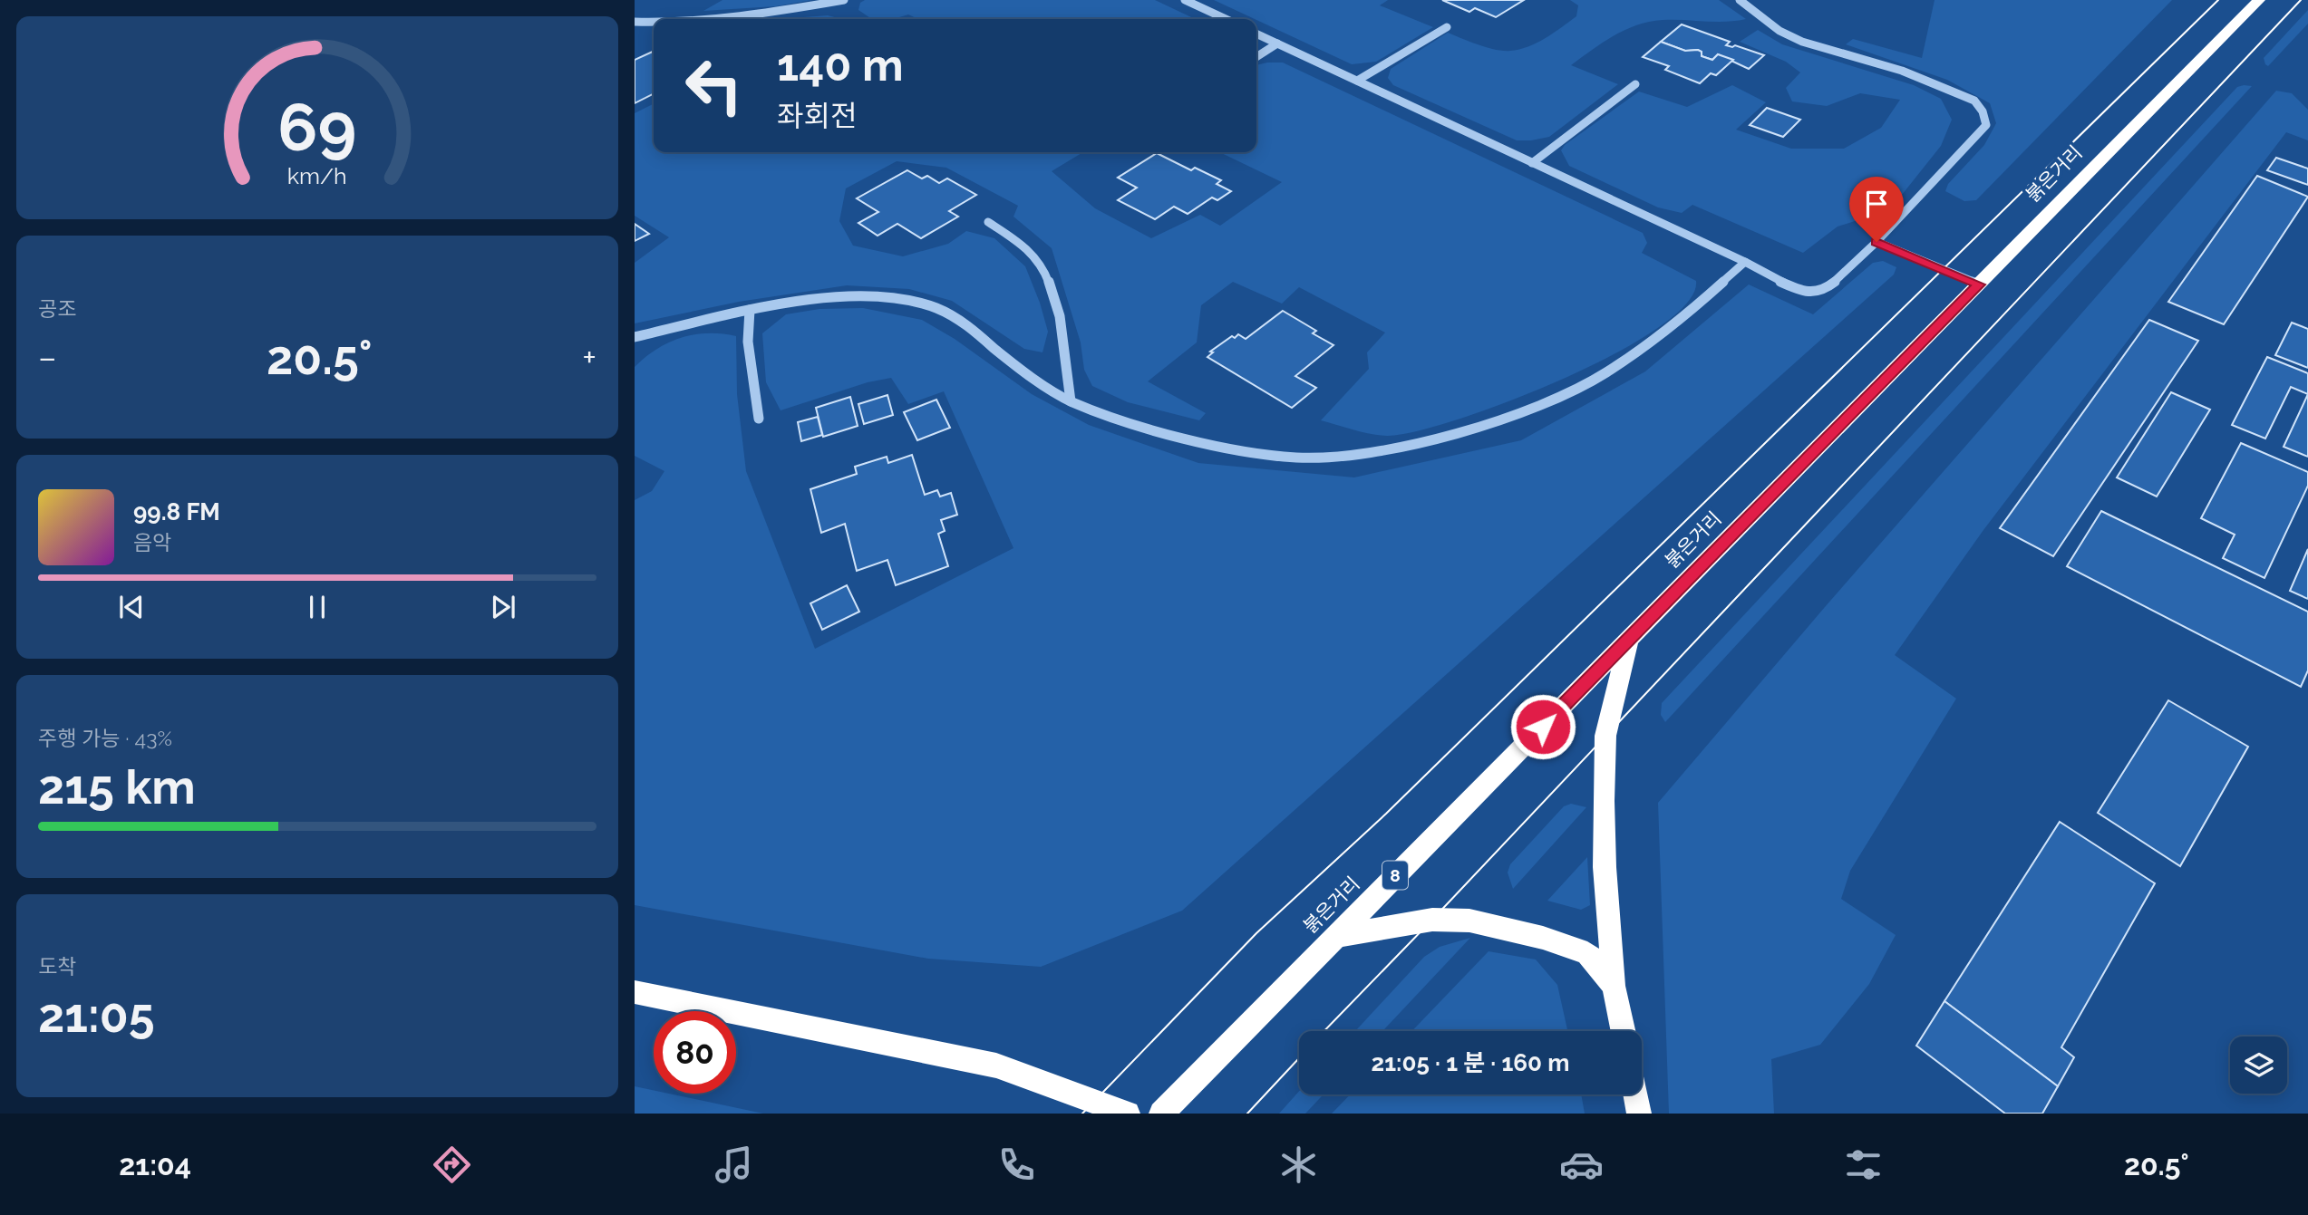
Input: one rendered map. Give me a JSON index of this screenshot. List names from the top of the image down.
{
  "streets": {
    "highway": ["붉은거리", "8"]
  },
  "page": {
    "turn": ["140 m", "좌회전"],
    "tile": [
      "공조",
      ["주행 가능 · 43%", "215 km"],
      ["도착", "21:05"]
    ],
    "heat": ["−", "20.5°", "+"],
    "song": ["99.8 FM", "음악"],
    "limit": "80",
    "trip": "21:05 · 1 분 · 160 m",
    "tabs": ["21:04", "20.5°"],
    "gauge": ["69", "km/h"]
  }
}
